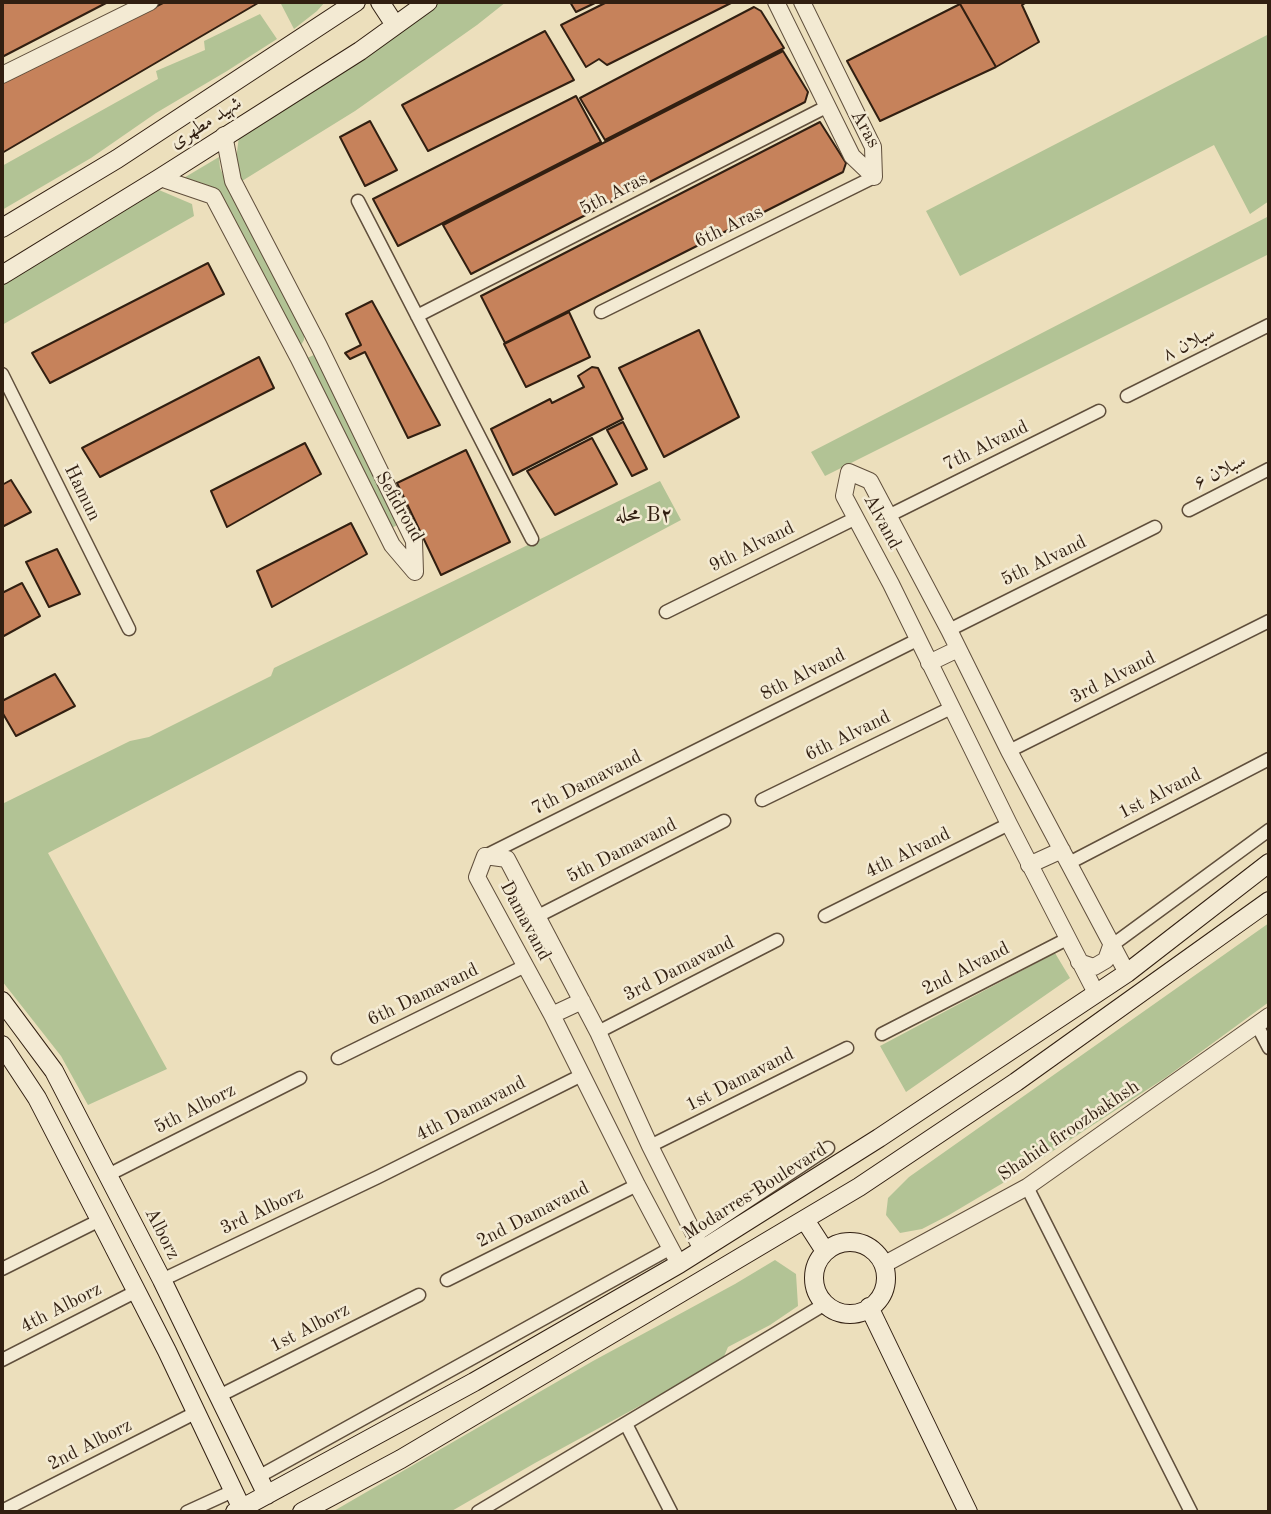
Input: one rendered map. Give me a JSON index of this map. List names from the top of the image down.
{
  "streets": {
    "main road": ["شهید مطهری", "Modarres Boulevard", "Alborz"],
    "street": [
      "Aras",
      "5th Aras",
      "6th Aras",
      "سبلان ۸",
      "7th Alvand",
      "سبلان ۶",
      "Hamun",
      "Sefidroud",
      "Alvand",
      "9th Alvand",
      "5th Alvand",
      "8th Alvand",
      "3rd Alvand",
      "6th Alvand",
      "7th Damavand",
      "1st Alvand",
      "5th Damavand",
      "4th Alvand",
      "Damavand",
      "3rd Damavand",
      "2nd Alvand",
      "6th Damavand",
      "1st Damavand",
      "5th Alborz",
      "4th Damavand",
      "Shahid firoozbakhsh",
      "3rd Alborz",
      "2nd Damavand",
      "4th Alborz",
      "1st Alborz",
      "2nd Alborz"
    ]
  },
  "crossings": [
    ["شهید مطهری", "Sefidroud"],
    ["Aras", "5th Aras"],
    ["Aras", "6th Aras"],
    ["7th Alvand", "Alvand"],
    ["Alvand", "9th Alvand"],
    ["Alvand", "5th Alvand"],
    ["Alvand", "8th Alvand"],
    ["Alvand", "3rd Alvand"],
    ["Alvand", "6th Alvand"],
    ["Alvand", "1st Alvand"],
    ["Alvand", "4th Alvand"],
    ["Alvand", "2nd Alvand"],
    ["Alvand", "Modarres Boulevard"],
    ["8th Alvand", "7th Damavand"],
    ["7th Damavand", "Damavand"],
    ["5th Damavand", "Damavand"],
    ["Damavand", "3rd Damavand"],
    ["Damavand", "6th Damavand"],
    ["Damavand", "1st Damavand"],
    ["Damavand", "4th Damavand"],
    ["Damavand", "Modarres Boulevard"],
    ["Damavand", "2nd Damavand"],
    ["5th Alborz", "Alborz"],
    ["4th Damavand", "3rd Alborz"],
    ["Modarres Boulevard", "Alborz"],
    ["3rd Alborz", "Alborz"],
    ["Alborz", "1st Alborz"]
  ],
  "districts": ["محله B۲"]
}
